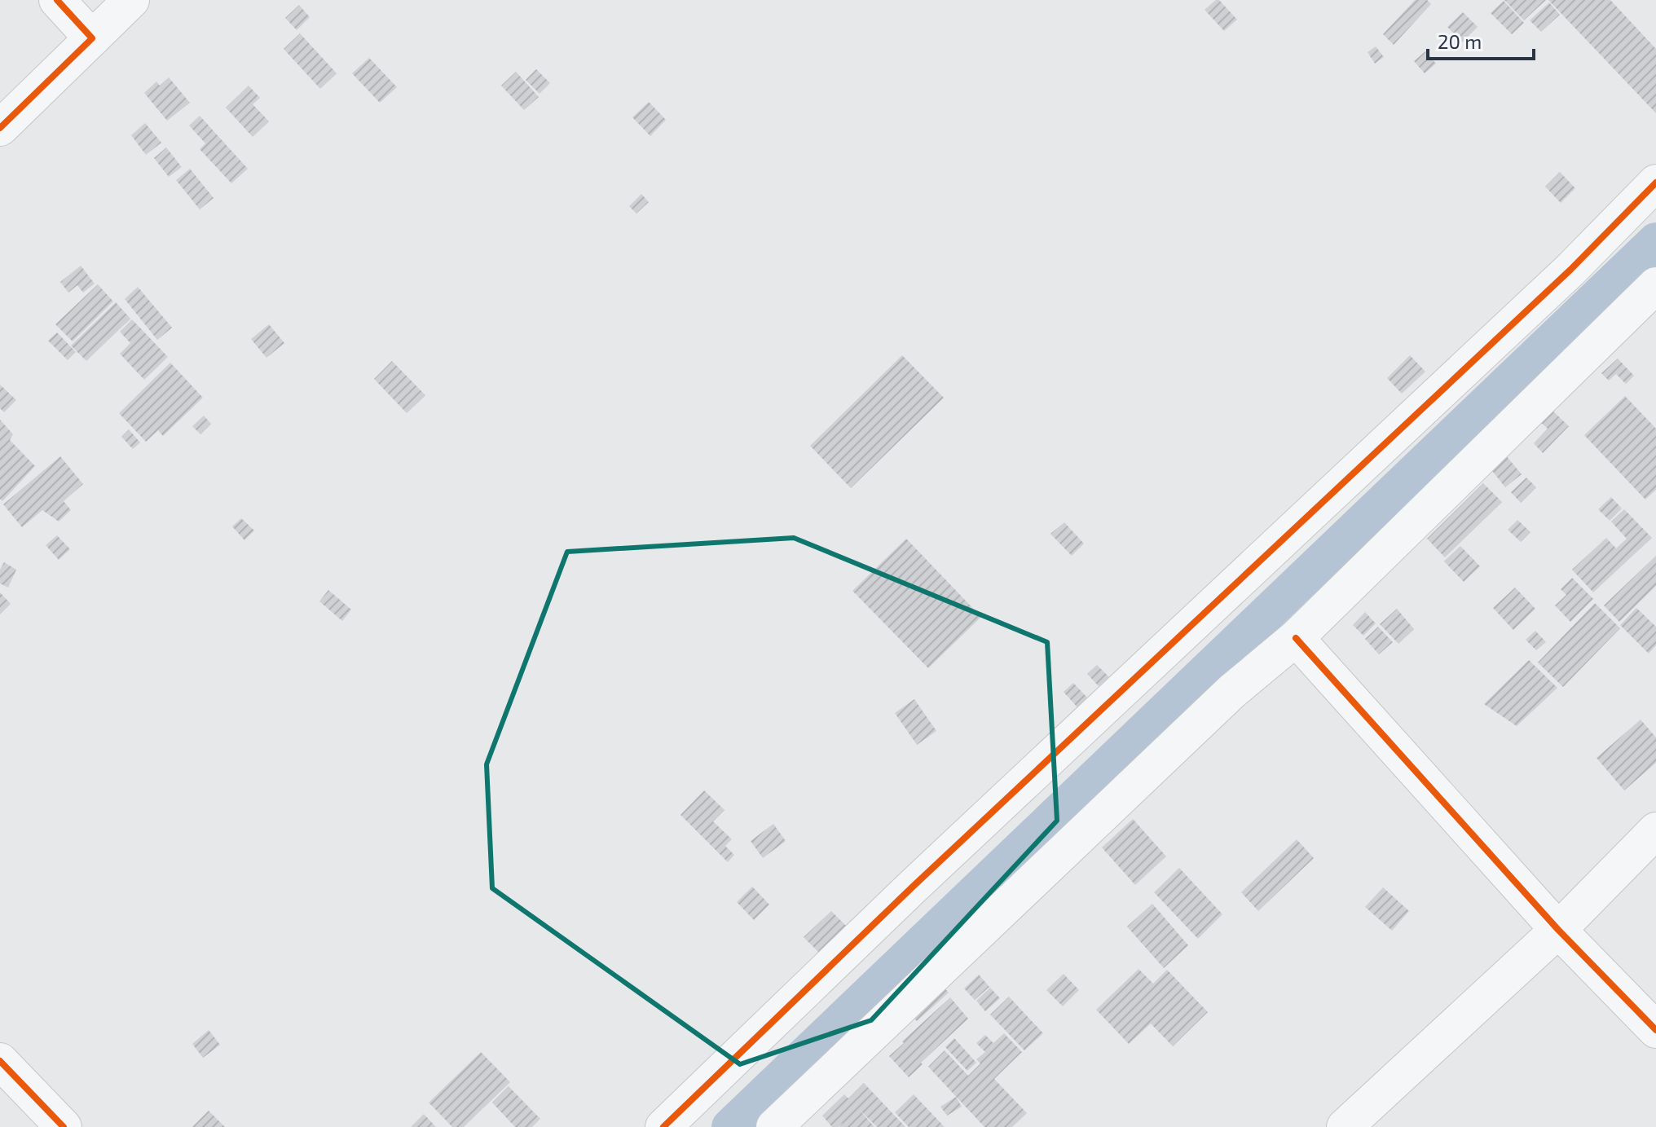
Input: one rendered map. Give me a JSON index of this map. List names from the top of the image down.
{
  "scale_bar": "20 m"
}
